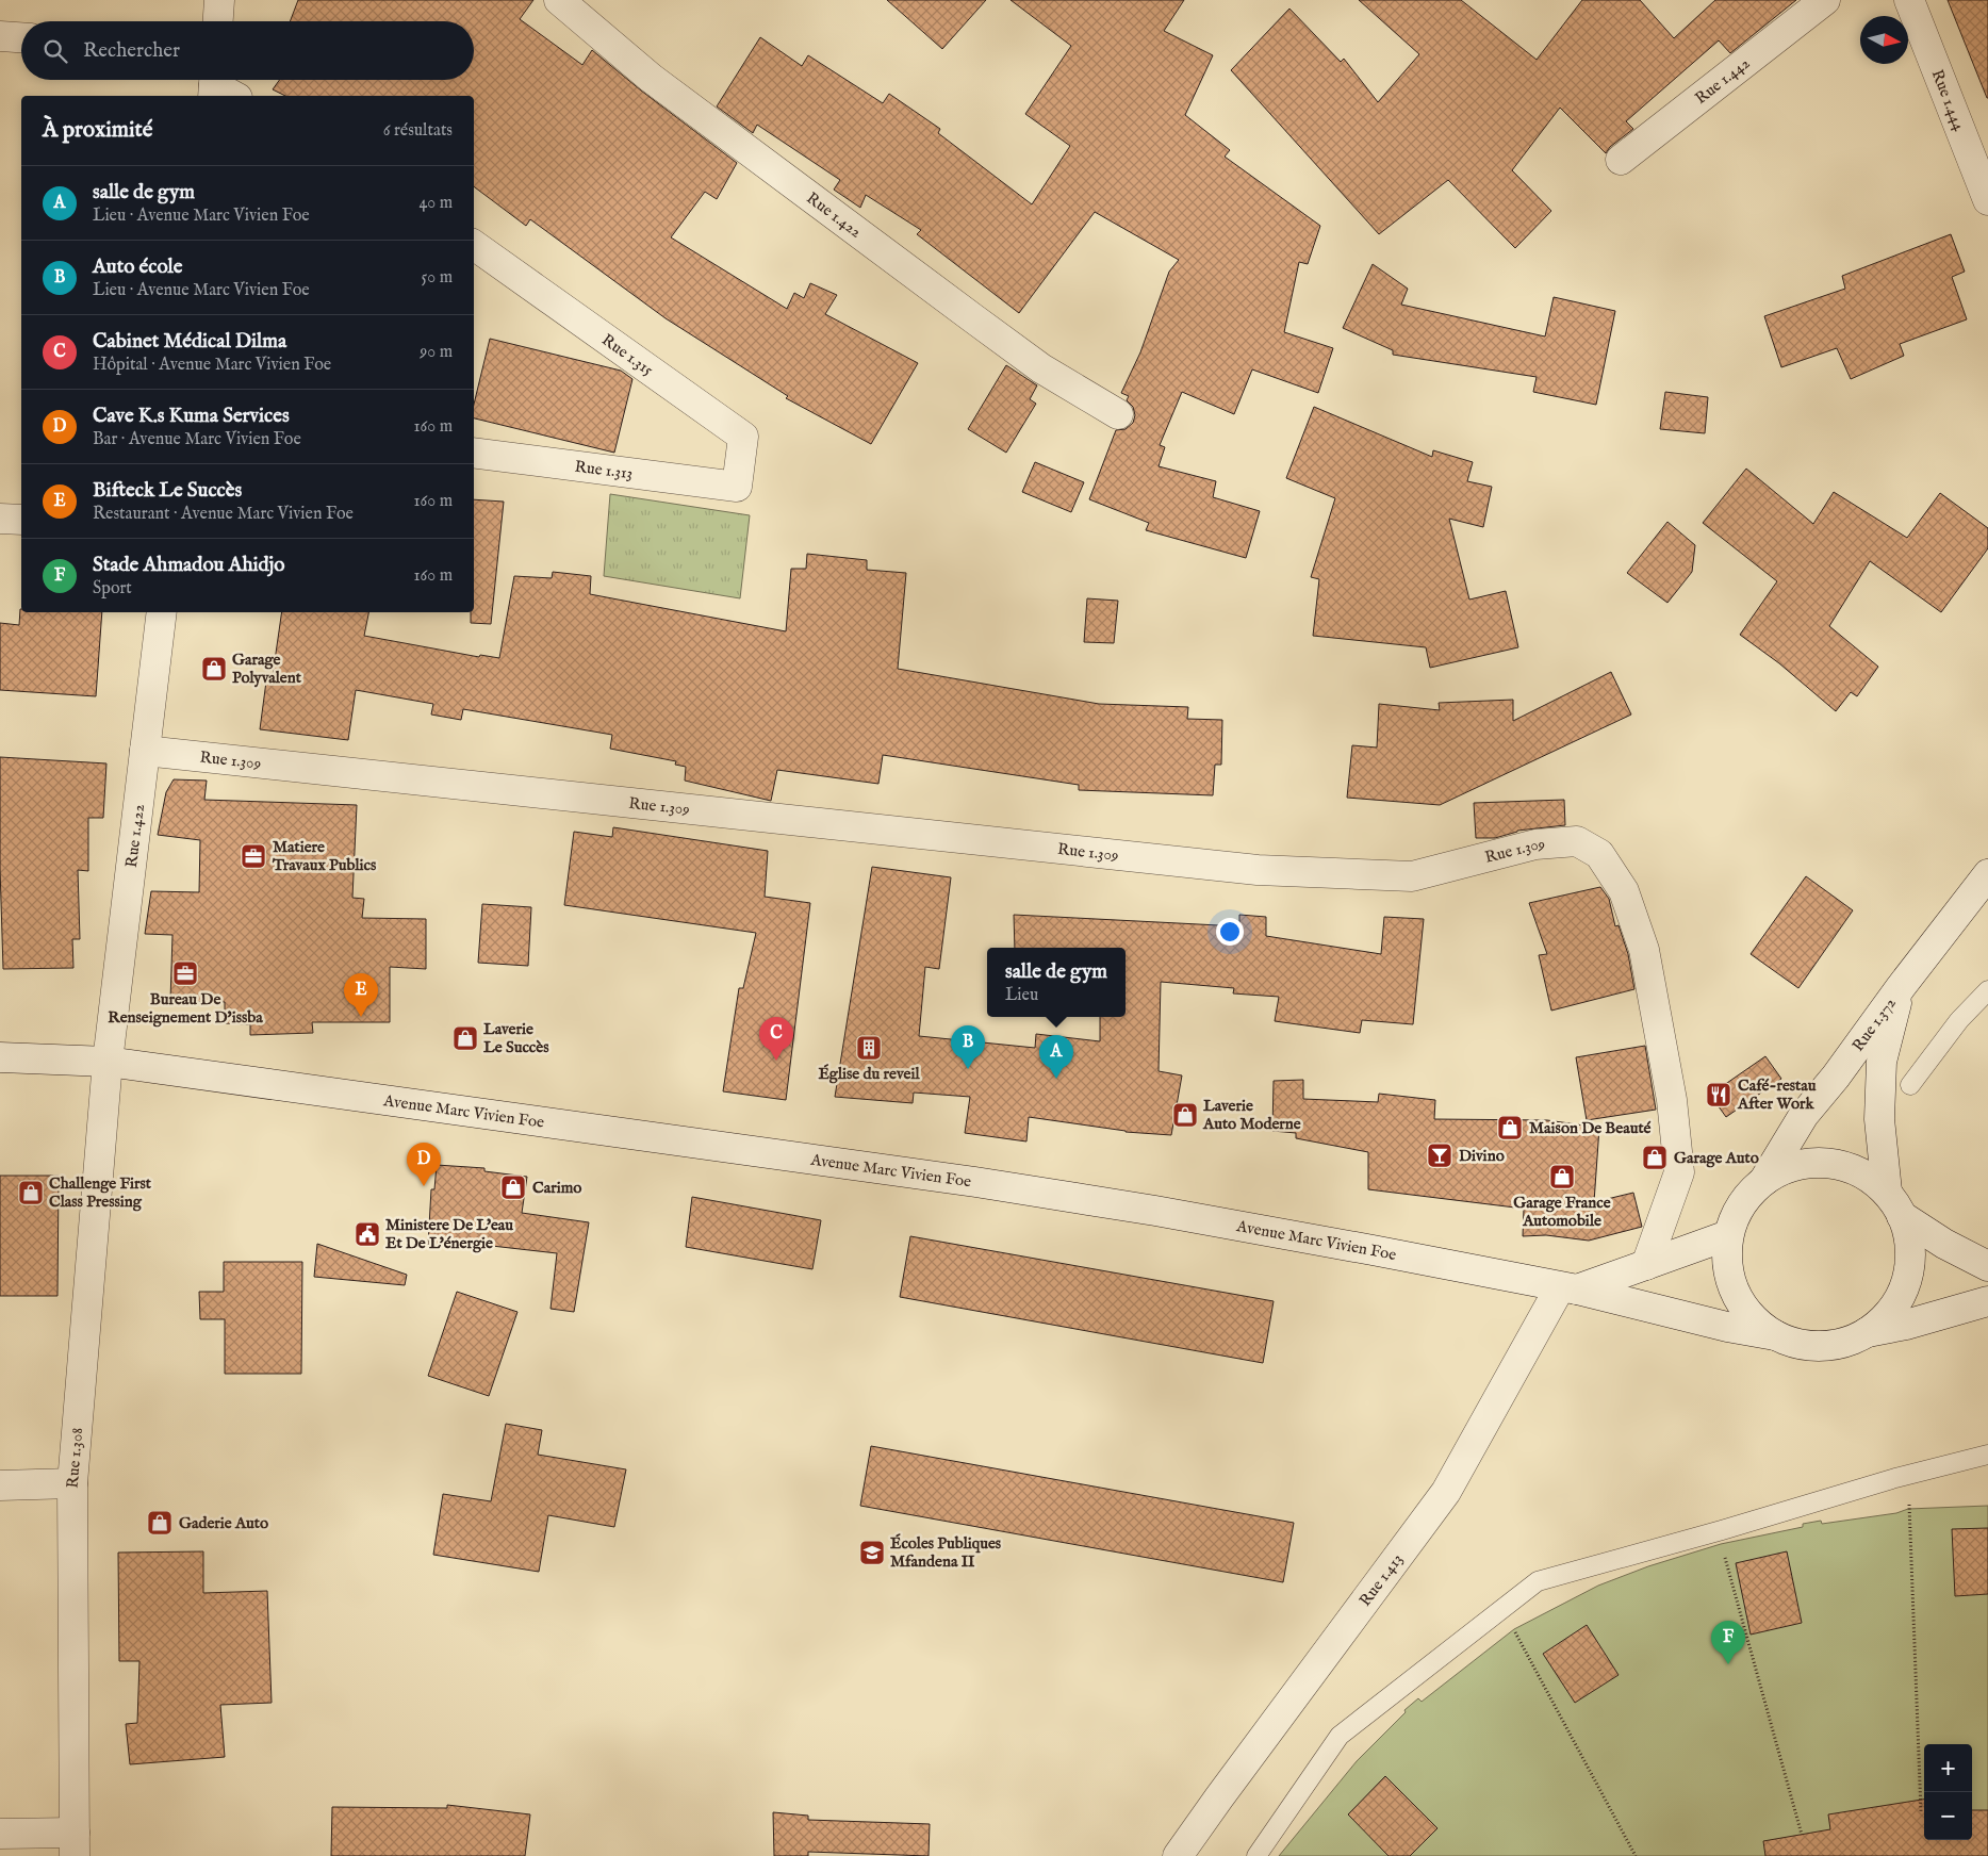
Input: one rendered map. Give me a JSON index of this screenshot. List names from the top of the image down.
{
  "streets": {
    "street": [
      "Rue 1.442",
      "Rue 1.444",
      "Rue 1.422",
      "Rue 1.315",
      "Rue 1.313",
      "Rue 1.309",
      "Rue 1.372",
      "Avenue Marc Vivien Foe",
      "Rue 1.308",
      "Rue 1.413"
    ]
  },
  "crossings": [
    ["Rue 1.422", "Rue 1.309"],
    ["Rue 1.422", "Avenue Marc Vivien Foe"],
    ["Rue 1.422", "Rue 1.308"],
    ["Rue 1.315", "Rue 1.313"],
    ["Rue 1.372", "Avenue Marc Vivien Foe"],
    ["Avenue Marc Vivien Foe", "Rue 1.308"],
    ["Avenue Marc Vivien Foe", "Rue 1.413"]
  ],
  "places": {
    "shop": [
      "Garage Polyvalent",
      "Laverie Le Succès",
      "Laverie Auto Moderne",
      "Maison De Beauté",
      "Garage Auto",
      "Garage France Automobile",
      "Carimo",
      "Challenge First Class Pressing",
      "Gaderie Auto"
    ],
    "office": ["Matiere Travaux Publics", "Bureau De Renseignement D'issba"],
    "building": ["Église du reveil"],
    "restaurant": ["Café-restau After Work"],
    "bar": ["Divino"],
    "public building": ["Ministere De L'eau Et De L'énergie"],
    "school or university": ["Écoles Publiques Mfandena II"]
  },
  "north": "right",
  "page": {
    "search": "Rechercher",
    "heading": ["À proximité", "6 résultats"],
    "list": [
      {
        "mark": "A",
        "name": "salle de gym",
        "note": "Lieu · Avenue Marc Vivien Foe",
        "value": "40 m"
      },
      {
        "mark": "B",
        "name": "Auto école",
        "note": "Lieu · Avenue Marc Vivien Foe",
        "value": "50 m"
      },
      {
        "mark": "C",
        "name": "Cabinet Médical Dilma",
        "note": "Hôpital · Avenue Marc Vivien Foe",
        "value": "90 m"
      },
      {
        "mark": "D",
        "name": "Cave K.s Kuma Services",
        "note": "Bar · Avenue Marc Vivien Foe",
        "value": "160 m"
      },
      {
        "mark": "E",
        "name": "Bifteck Le Succès",
        "note": "Restaurant · Avenue Marc Vivien Foe",
        "value": "160 m"
      },
      {
        "mark": "F",
        "name": "Stade Ahmadou Ahidjo",
        "note": "Sport",
        "value": "160 m"
      }
    ],
    "popup": ["salle de gym", "Lieu"],
    "pins": [
      "E",
      "C",
      "B",
      "A",
      "D",
      "F"
    ],
    "map_buttons": ["+", "−"]
  }
}
